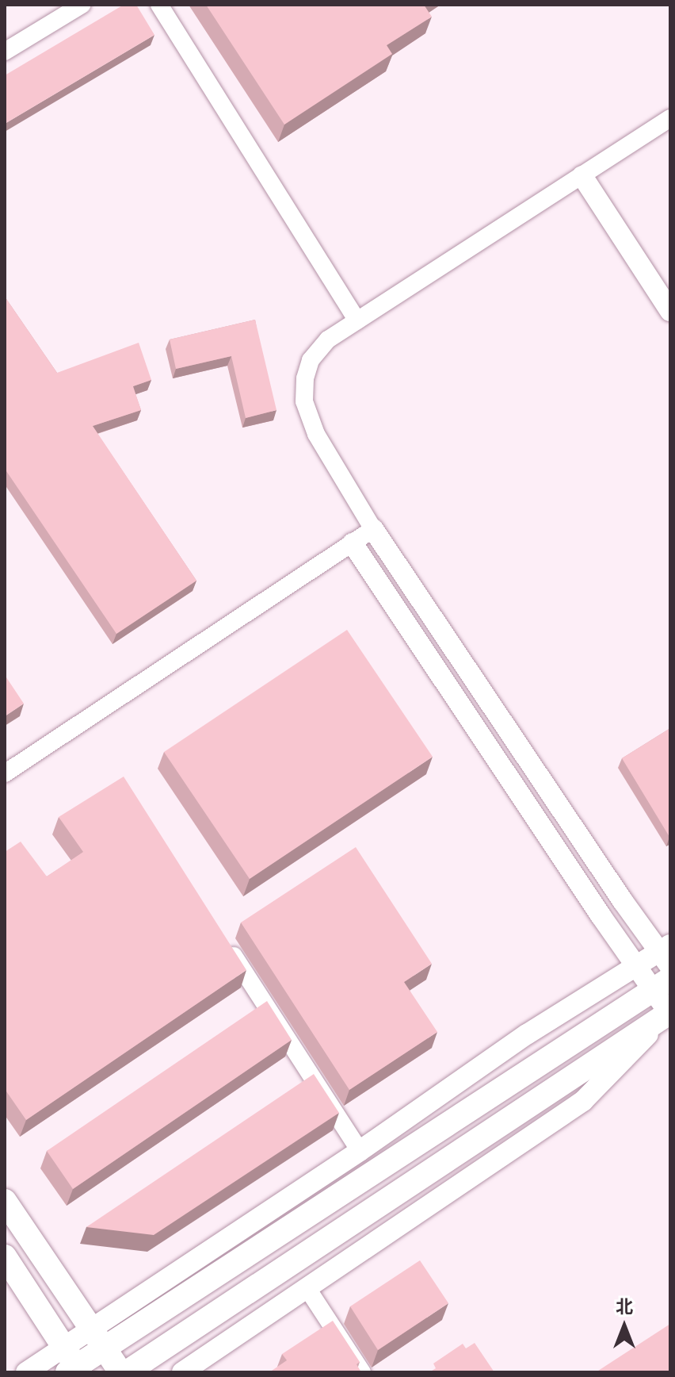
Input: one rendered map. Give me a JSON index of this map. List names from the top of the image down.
{
  "north": "top"
}
